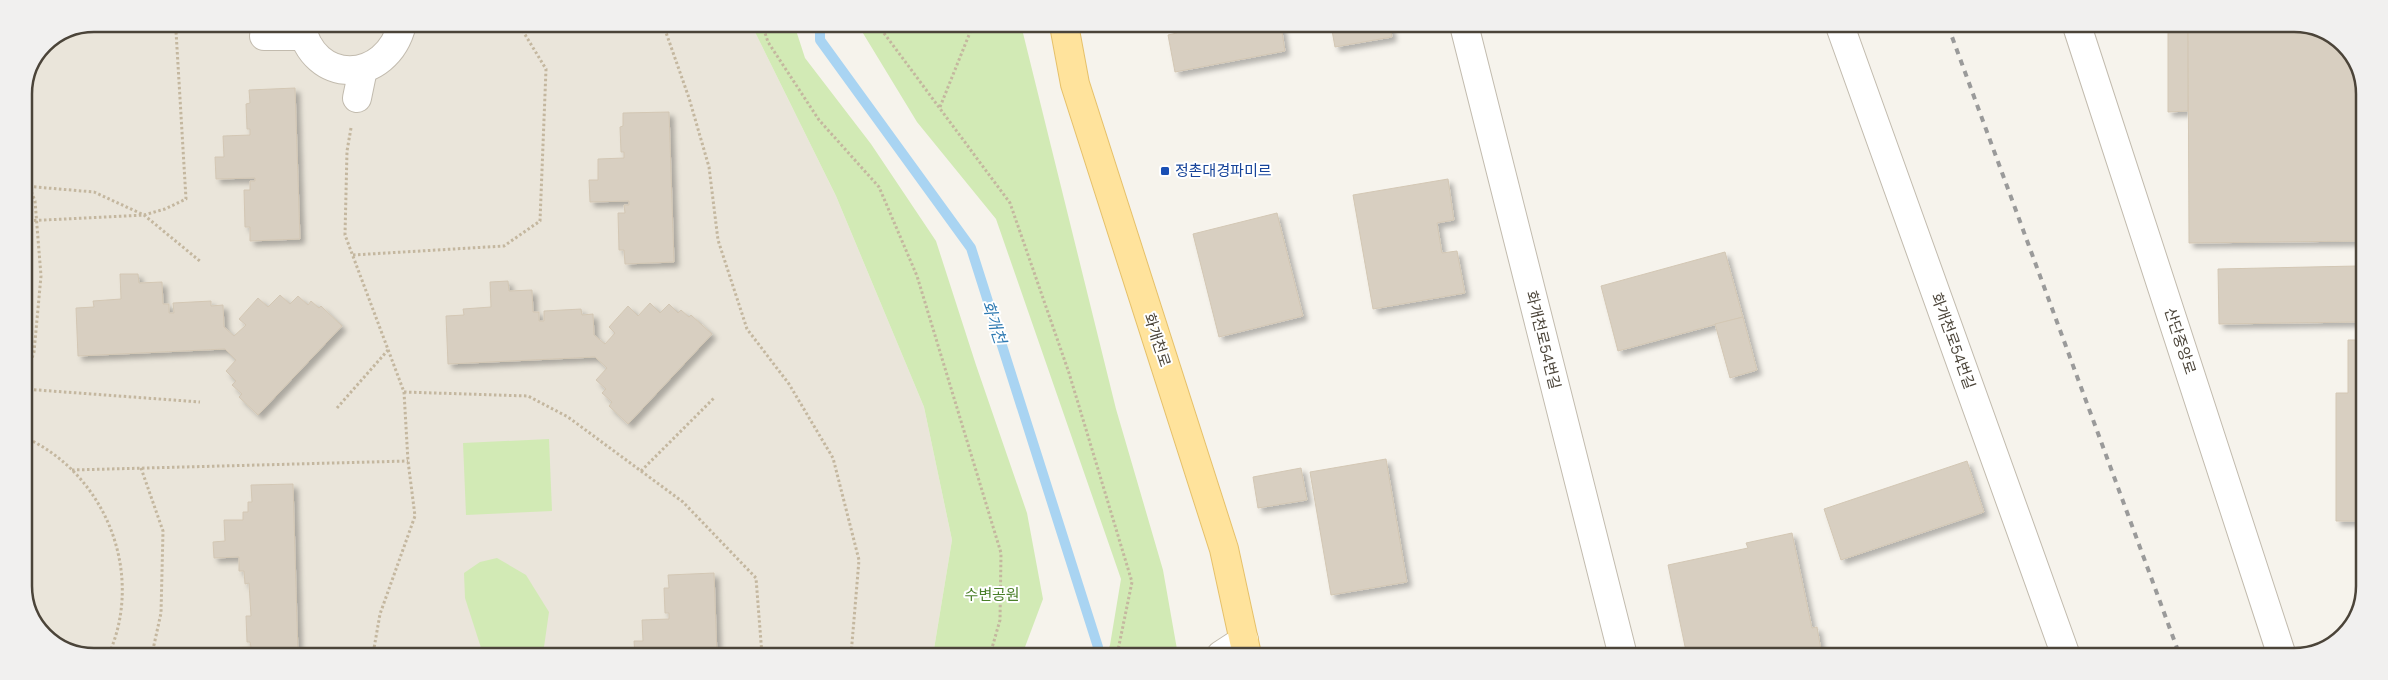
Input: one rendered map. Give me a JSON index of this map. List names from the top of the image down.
{
  "streets": {
    "main road": ["화개천로"],
    "street": ["화개천로54번길", "산단중앙로"]
  },
  "water": ["화개천"],
  "parks": ["수변공원"],
  "places": {
    "transit": ["정촌대경파미르"]
  }
}
